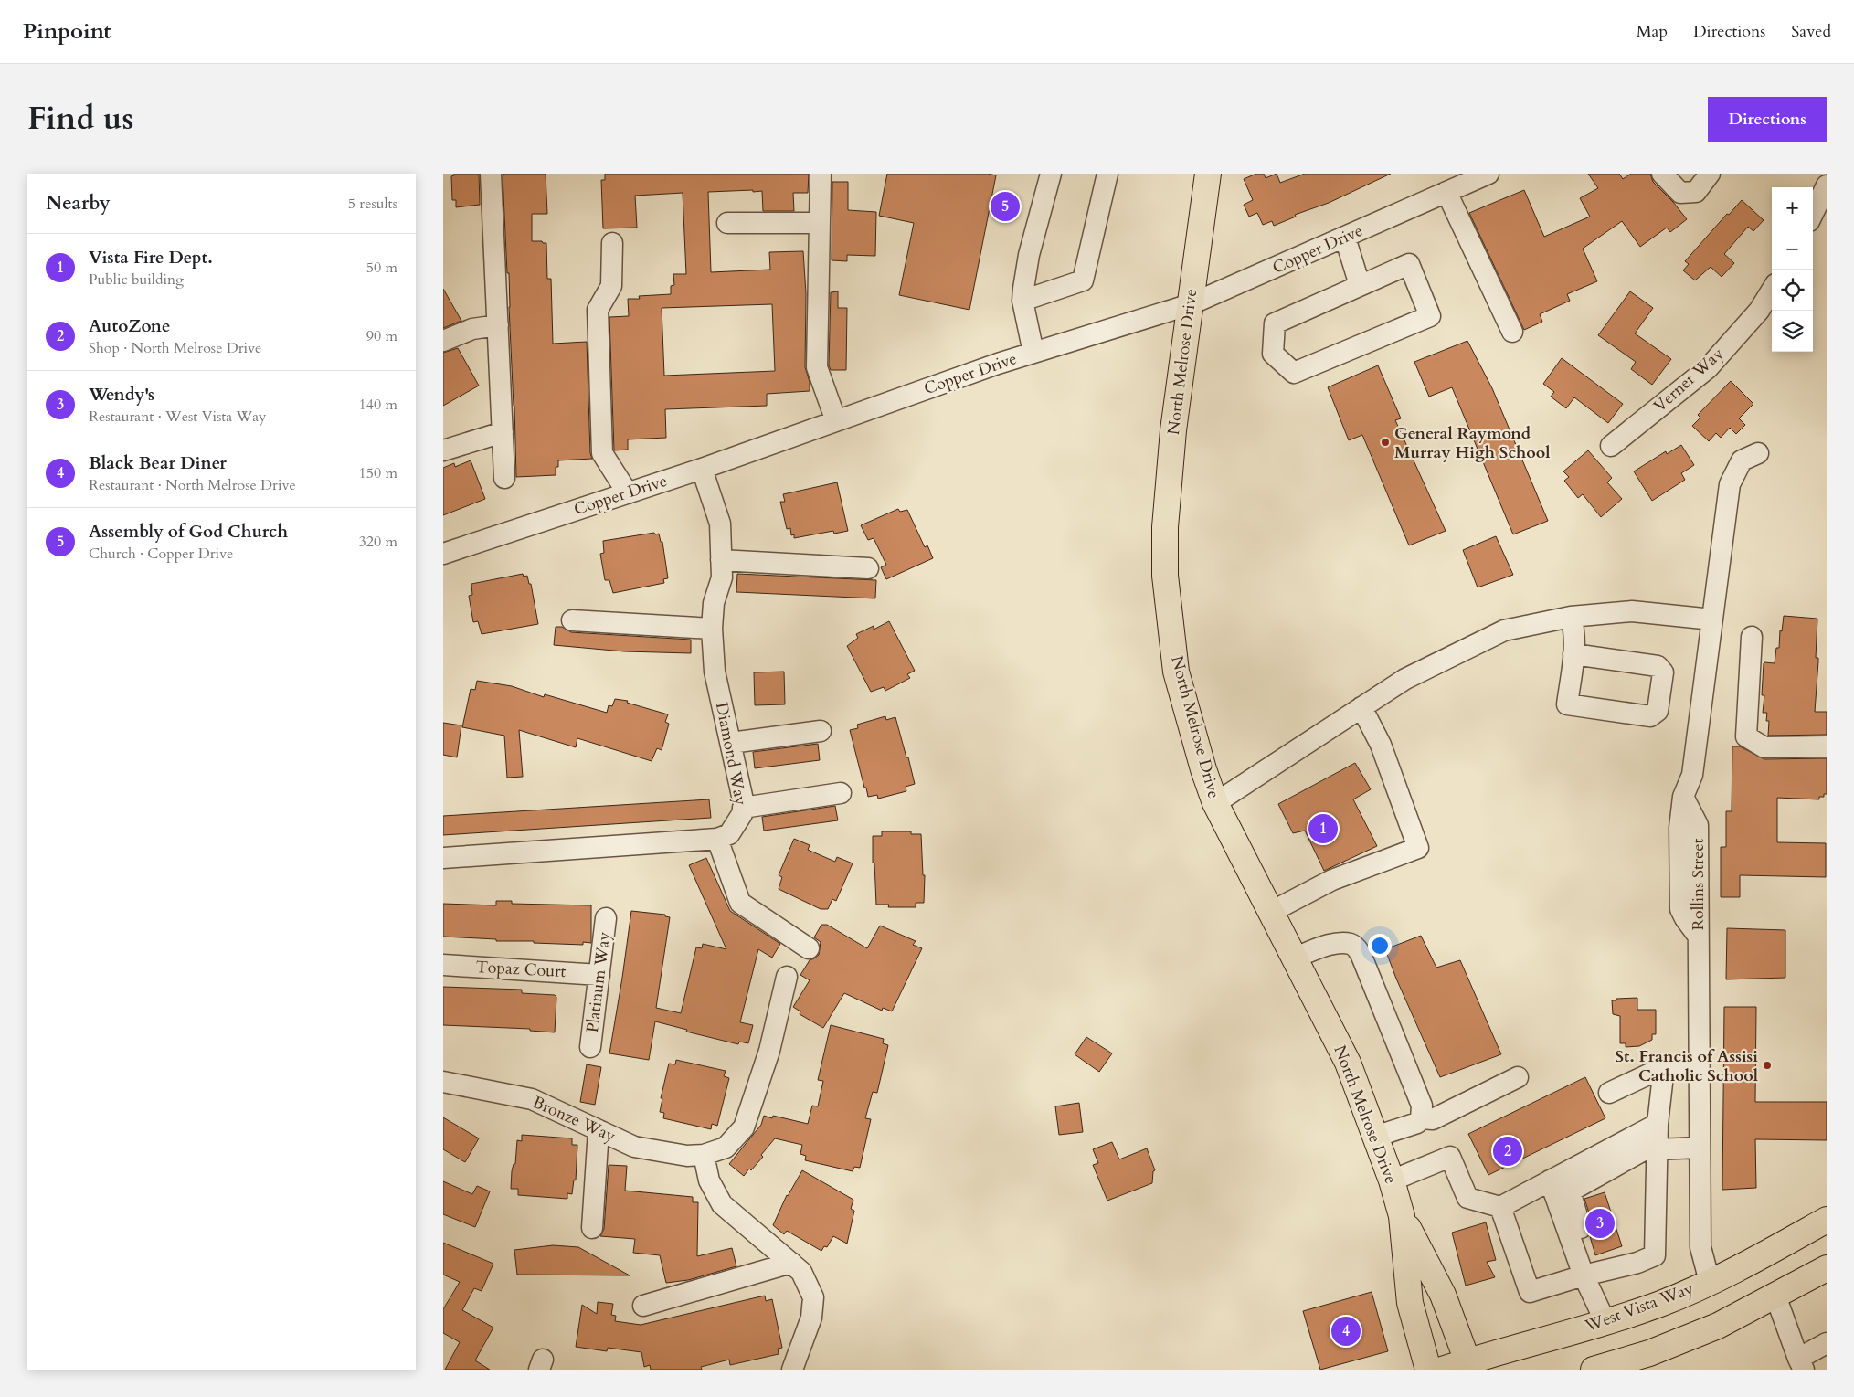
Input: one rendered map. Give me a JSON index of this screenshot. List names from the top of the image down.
{
  "streets": {
    "main road": ["North Melrose Drive", "West Vista Way"],
    "street": [
      "Copper Drive",
      "Verner Way",
      "Diamond Way",
      "Rollins Street",
      "Topaz Court",
      "Platinum Way",
      "Bronze Way"
    ]
  },
  "crossings": [
    ["Copper Drive", "North Melrose Drive"],
    ["Copper Drive", "Diamond Way"],
    ["North Melrose Drive", "West Vista Way"],
    ["Rollins Street", "West Vista Way"],
    ["Topaz Court", "Platinum Way"]
  ],
  "places": ["General Raymond Murray High School", "St. Francis of Assisi Catholic School"],
  "page": {
    "header": "Pinpoint",
    "nav": ["Map", "Directions", "Saved"],
    "title": "Find us",
    "buttons": "Directions",
    "heading": ["Nearby", "5 results"],
    "map_buttons": ["+", "−"],
    "pins": [
      "5",
      "1",
      "2",
      "3",
      "4"
    ],
    "list": [
      {
        "mark": "1",
        "name": "Vista Fire Dept.",
        "note": "Public building",
        "value": "50 m"
      },
      {
        "mark": "2",
        "name": "AutoZone",
        "note": "Shop · North Melrose Drive",
        "value": "90 m"
      },
      {
        "mark": "3",
        "name": "Wendy's",
        "note": "Restaurant · West Vista Way",
        "value": "140 m"
      },
      {
        "mark": "4",
        "name": "Black Bear Diner",
        "note": "Restaurant · North Melrose Drive",
        "value": "150 m"
      },
      {
        "mark": "5",
        "name": "Assembly of God Church",
        "note": "Church · Copper Drive",
        "value": "320 m"
      }
    ]
  }
}
